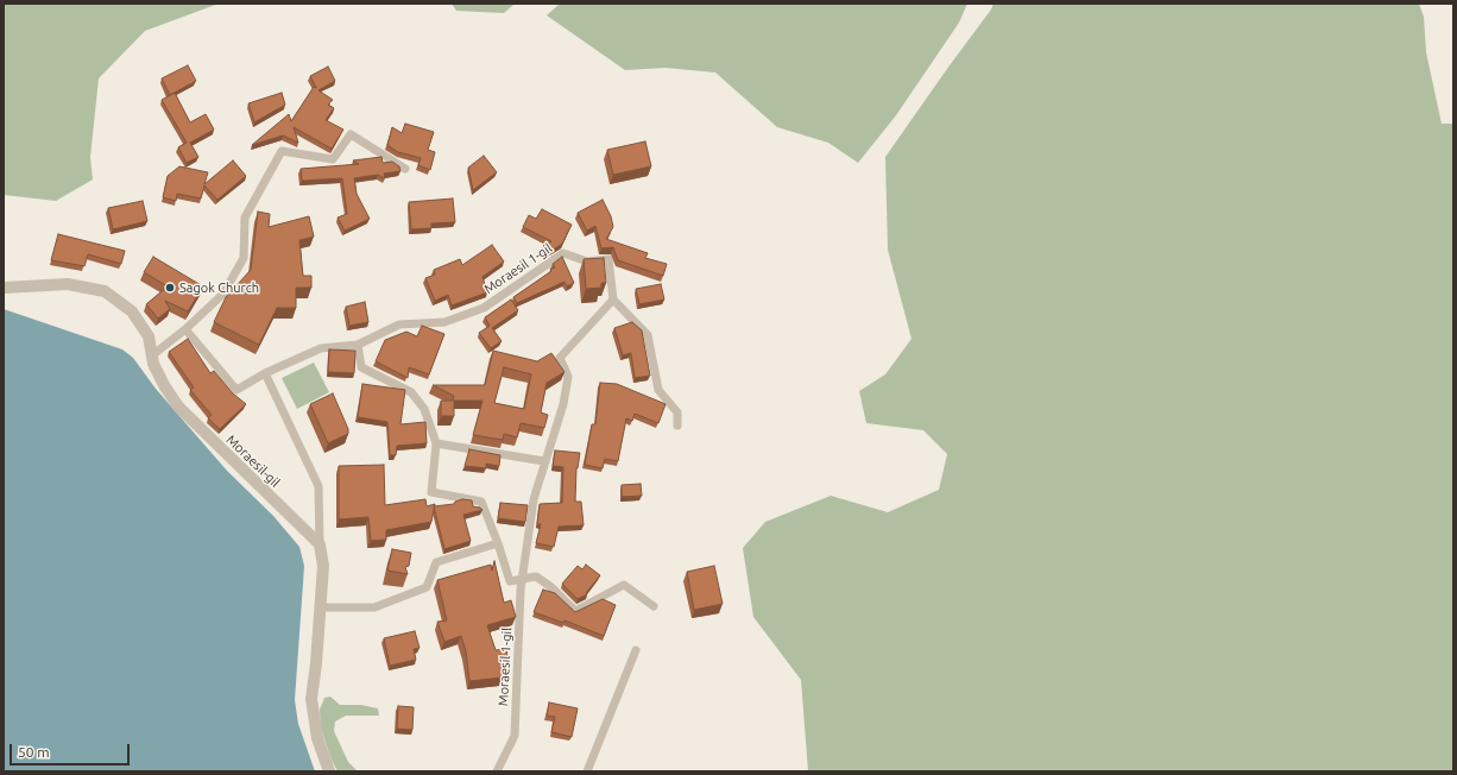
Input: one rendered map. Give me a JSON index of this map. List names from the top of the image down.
{
  "streets": {
    "street": ["Moraesil-gil"],
    "lane": ["Moraesil 1-gil"]
  },
  "places": ["Sagok Church"],
  "scale_bar": "50 m"
}
